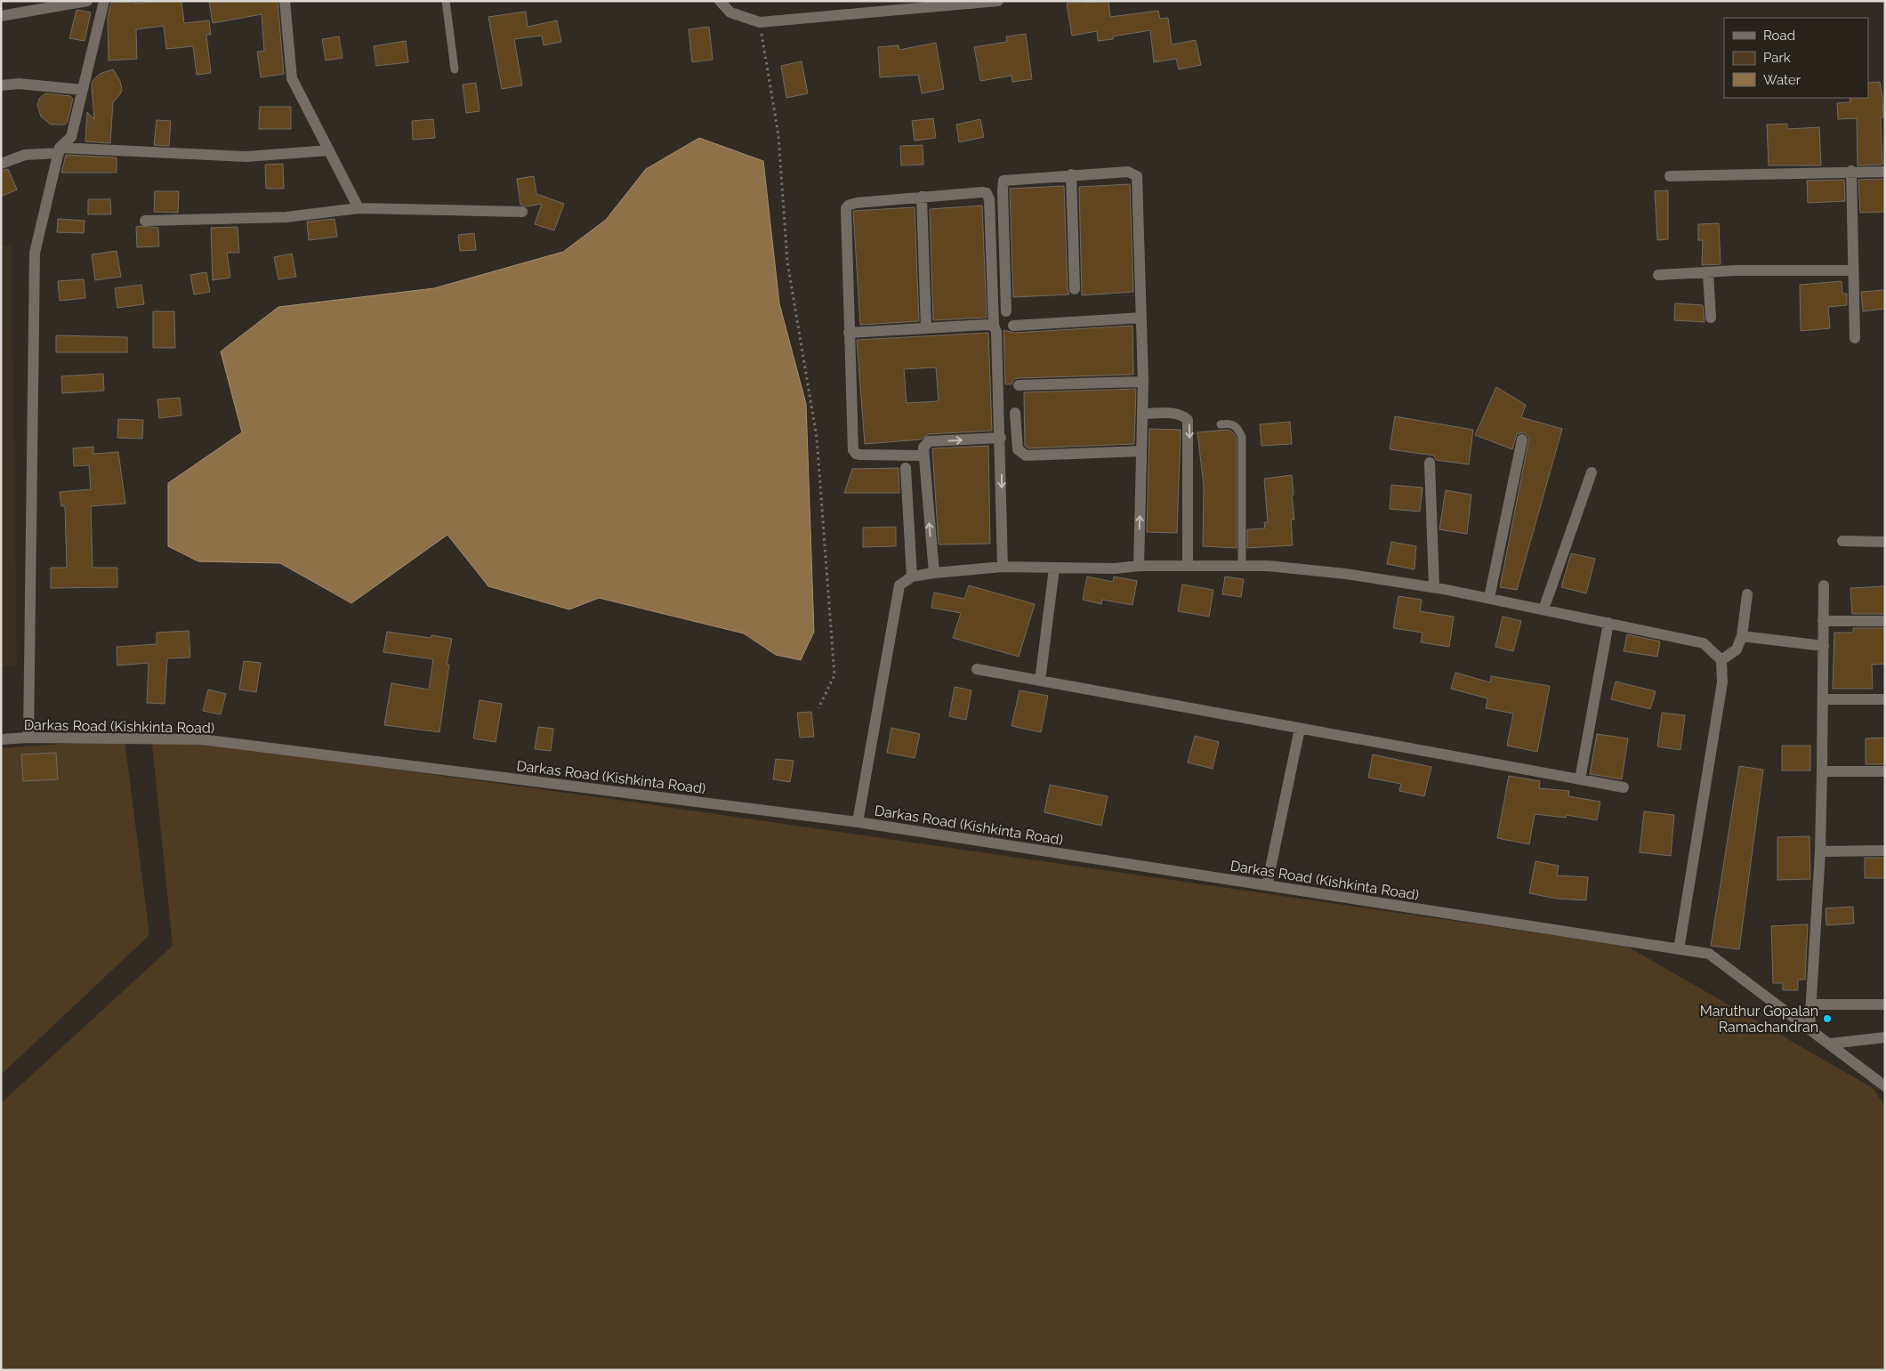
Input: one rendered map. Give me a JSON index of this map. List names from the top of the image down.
{
  "streets": {
    "street": ["Darkas Road (Kishkinta Road)"]
  },
  "places": ["Maruthur Gopalan Ramachandran"],
  "legend": ["Road", "Park", "Water"]
}
